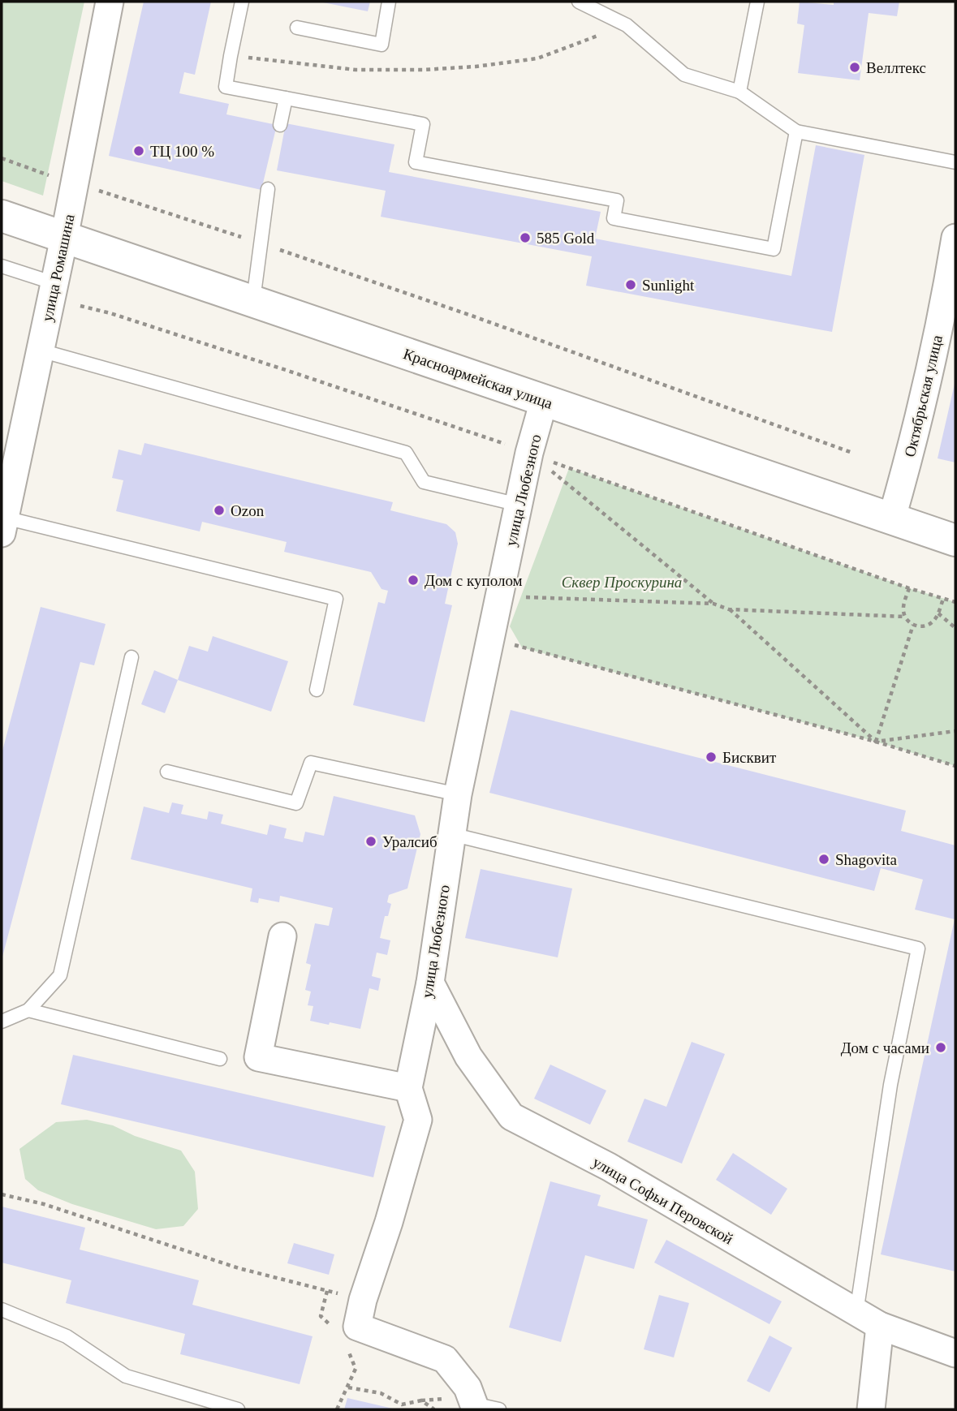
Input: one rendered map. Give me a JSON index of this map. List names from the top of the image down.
{
  "streets": {
    "main road": ["Красноармейская улица"],
    "street": [
      "улица Ромашина",
      "Октябрьская улица",
      "улица Любезного",
      "улица Софьи Перовской"
    ]
  },
  "crossings": [
    ["улица Ромашина", "Красноармейская улица"],
    ["Красноармейская улица", "Октябрьская улица"],
    ["Красноармейская улица", "улица Любезного"],
    ["улица Любезного", "улица Софьи Перовской"]
  ],
  "parks": ["Сквер Проскурина"],
  "places": [
    "Веллтекс",
    "ТЦ 100 %",
    "585 Gold",
    "Sunlight",
    "Ozon",
    "Дом с куполом",
    "Бисквит",
    "Уралсиб",
    "Shagovita",
    "Дом с часами"
  ]
}
